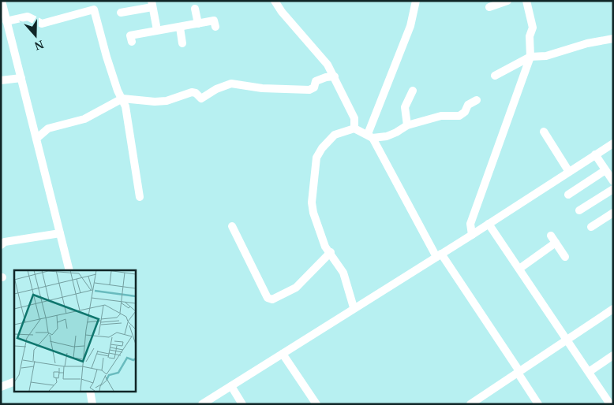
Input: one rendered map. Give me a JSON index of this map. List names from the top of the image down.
{
  "north": "bottom"
}
